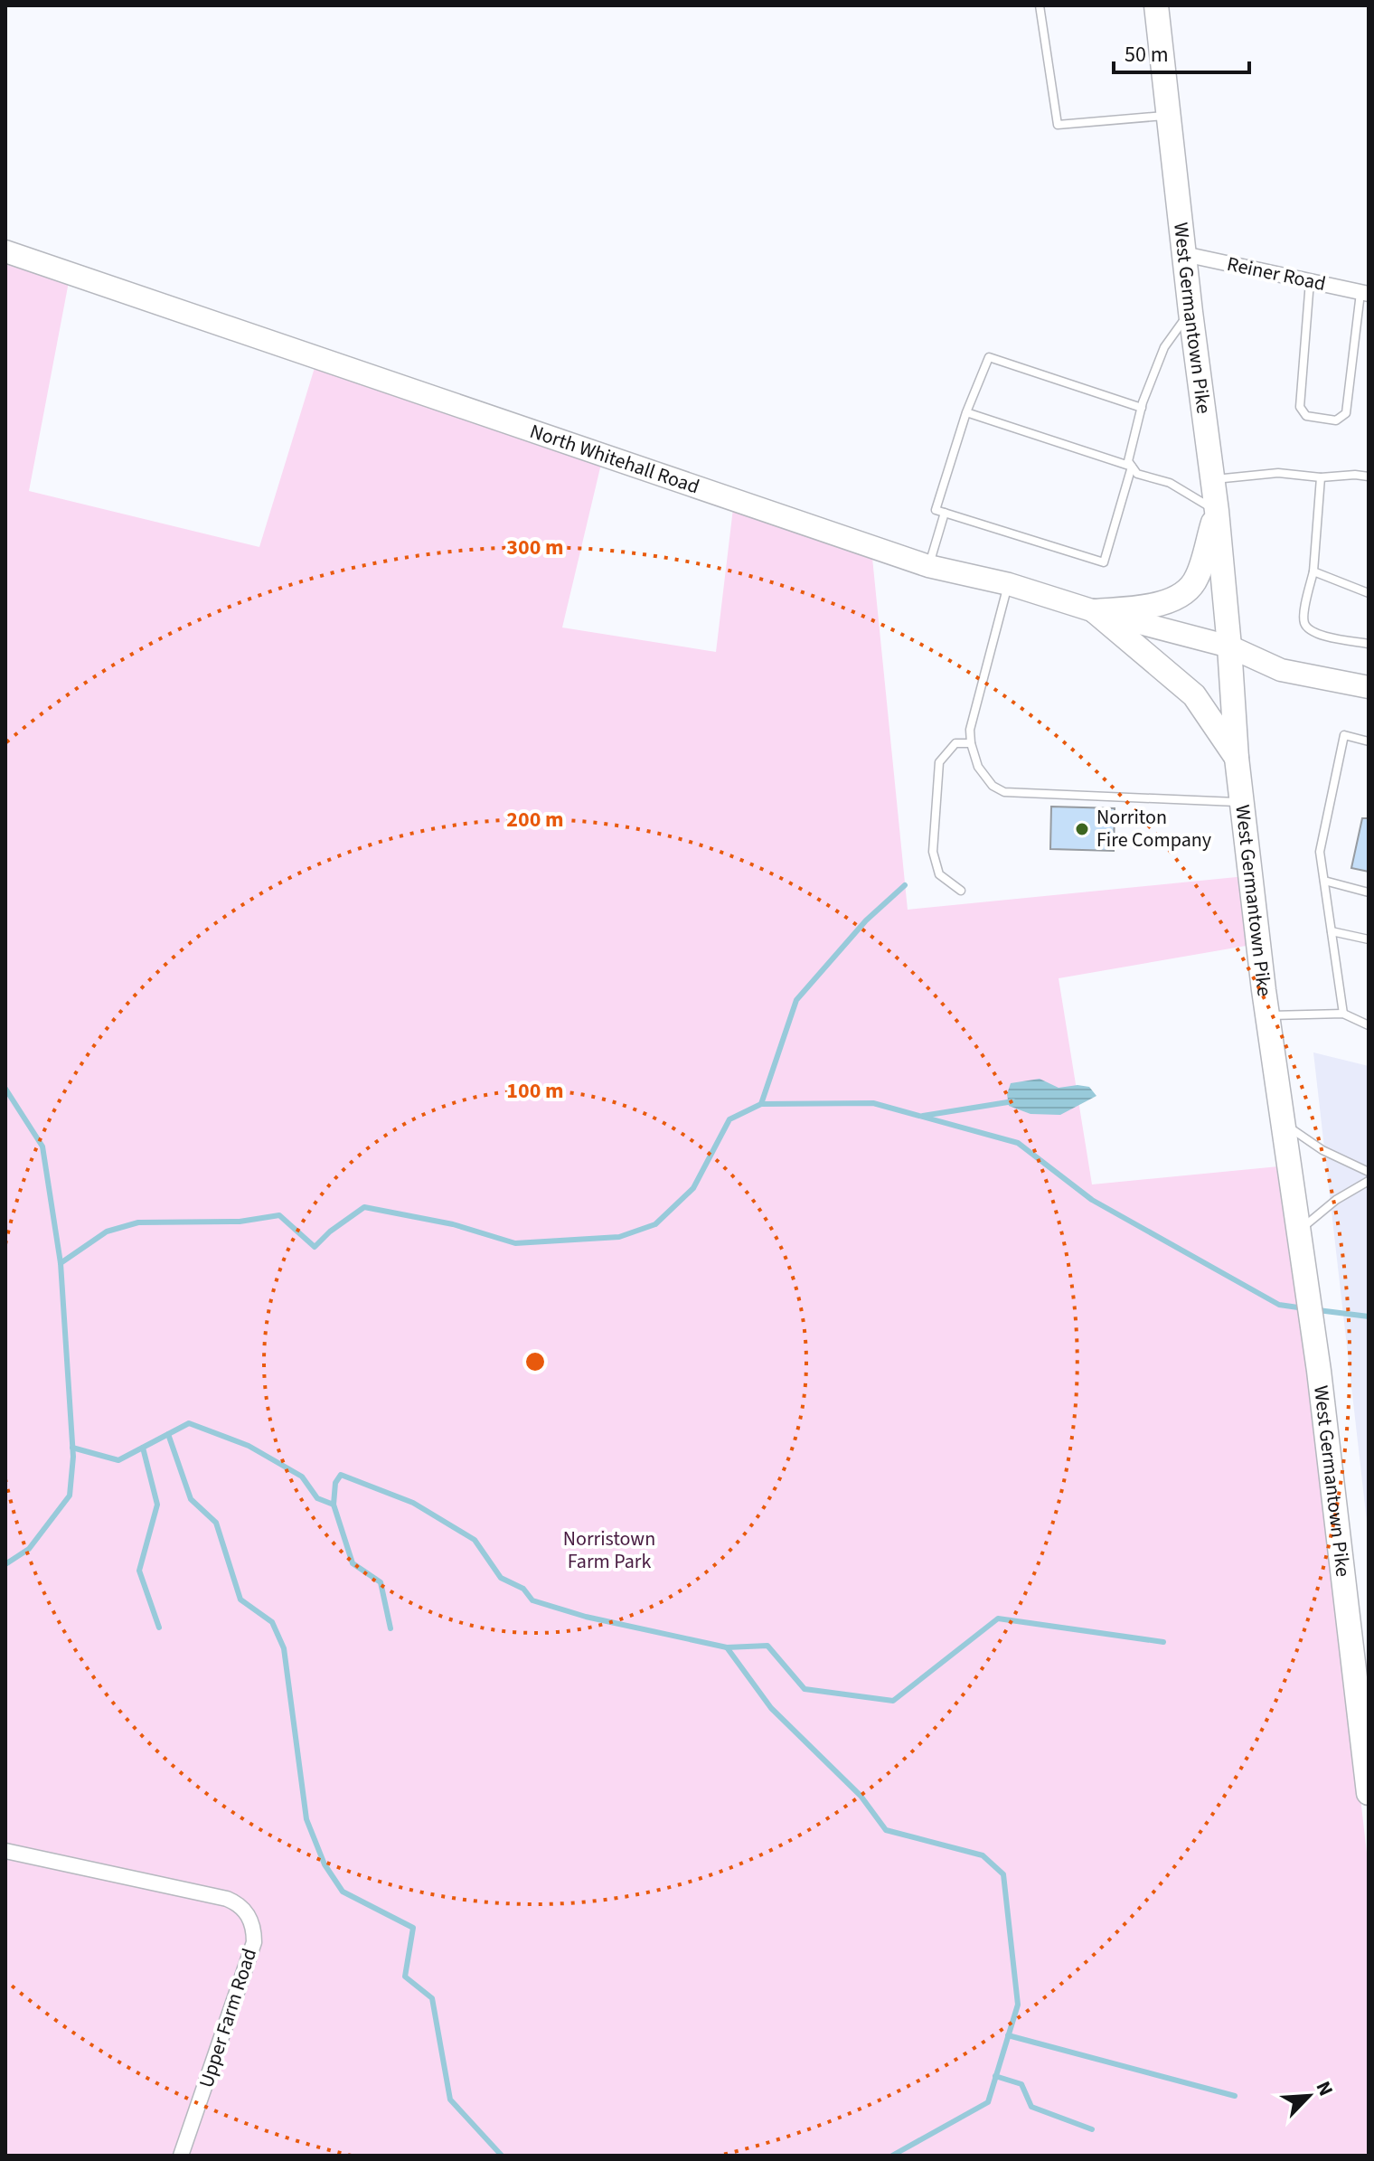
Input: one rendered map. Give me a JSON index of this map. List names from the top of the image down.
{
  "streets": {
    "main road": ["West Germantown Pike", "North Whitehall Road"],
    "street": ["Reiner Road", "Upper Farm Road"]
  },
  "crossings": [
    ["Reiner Road", "West Germantown Pike"],
    ["West Germantown Pike", "North Whitehall Road"]
  ],
  "parks": ["Norristown Farm Park"],
  "places": ["Norriton Fire Company"],
  "scale_bar": "50 m",
  "north": "top right",
  "rings": ["300 m", "200 m", "100 m"]
}
